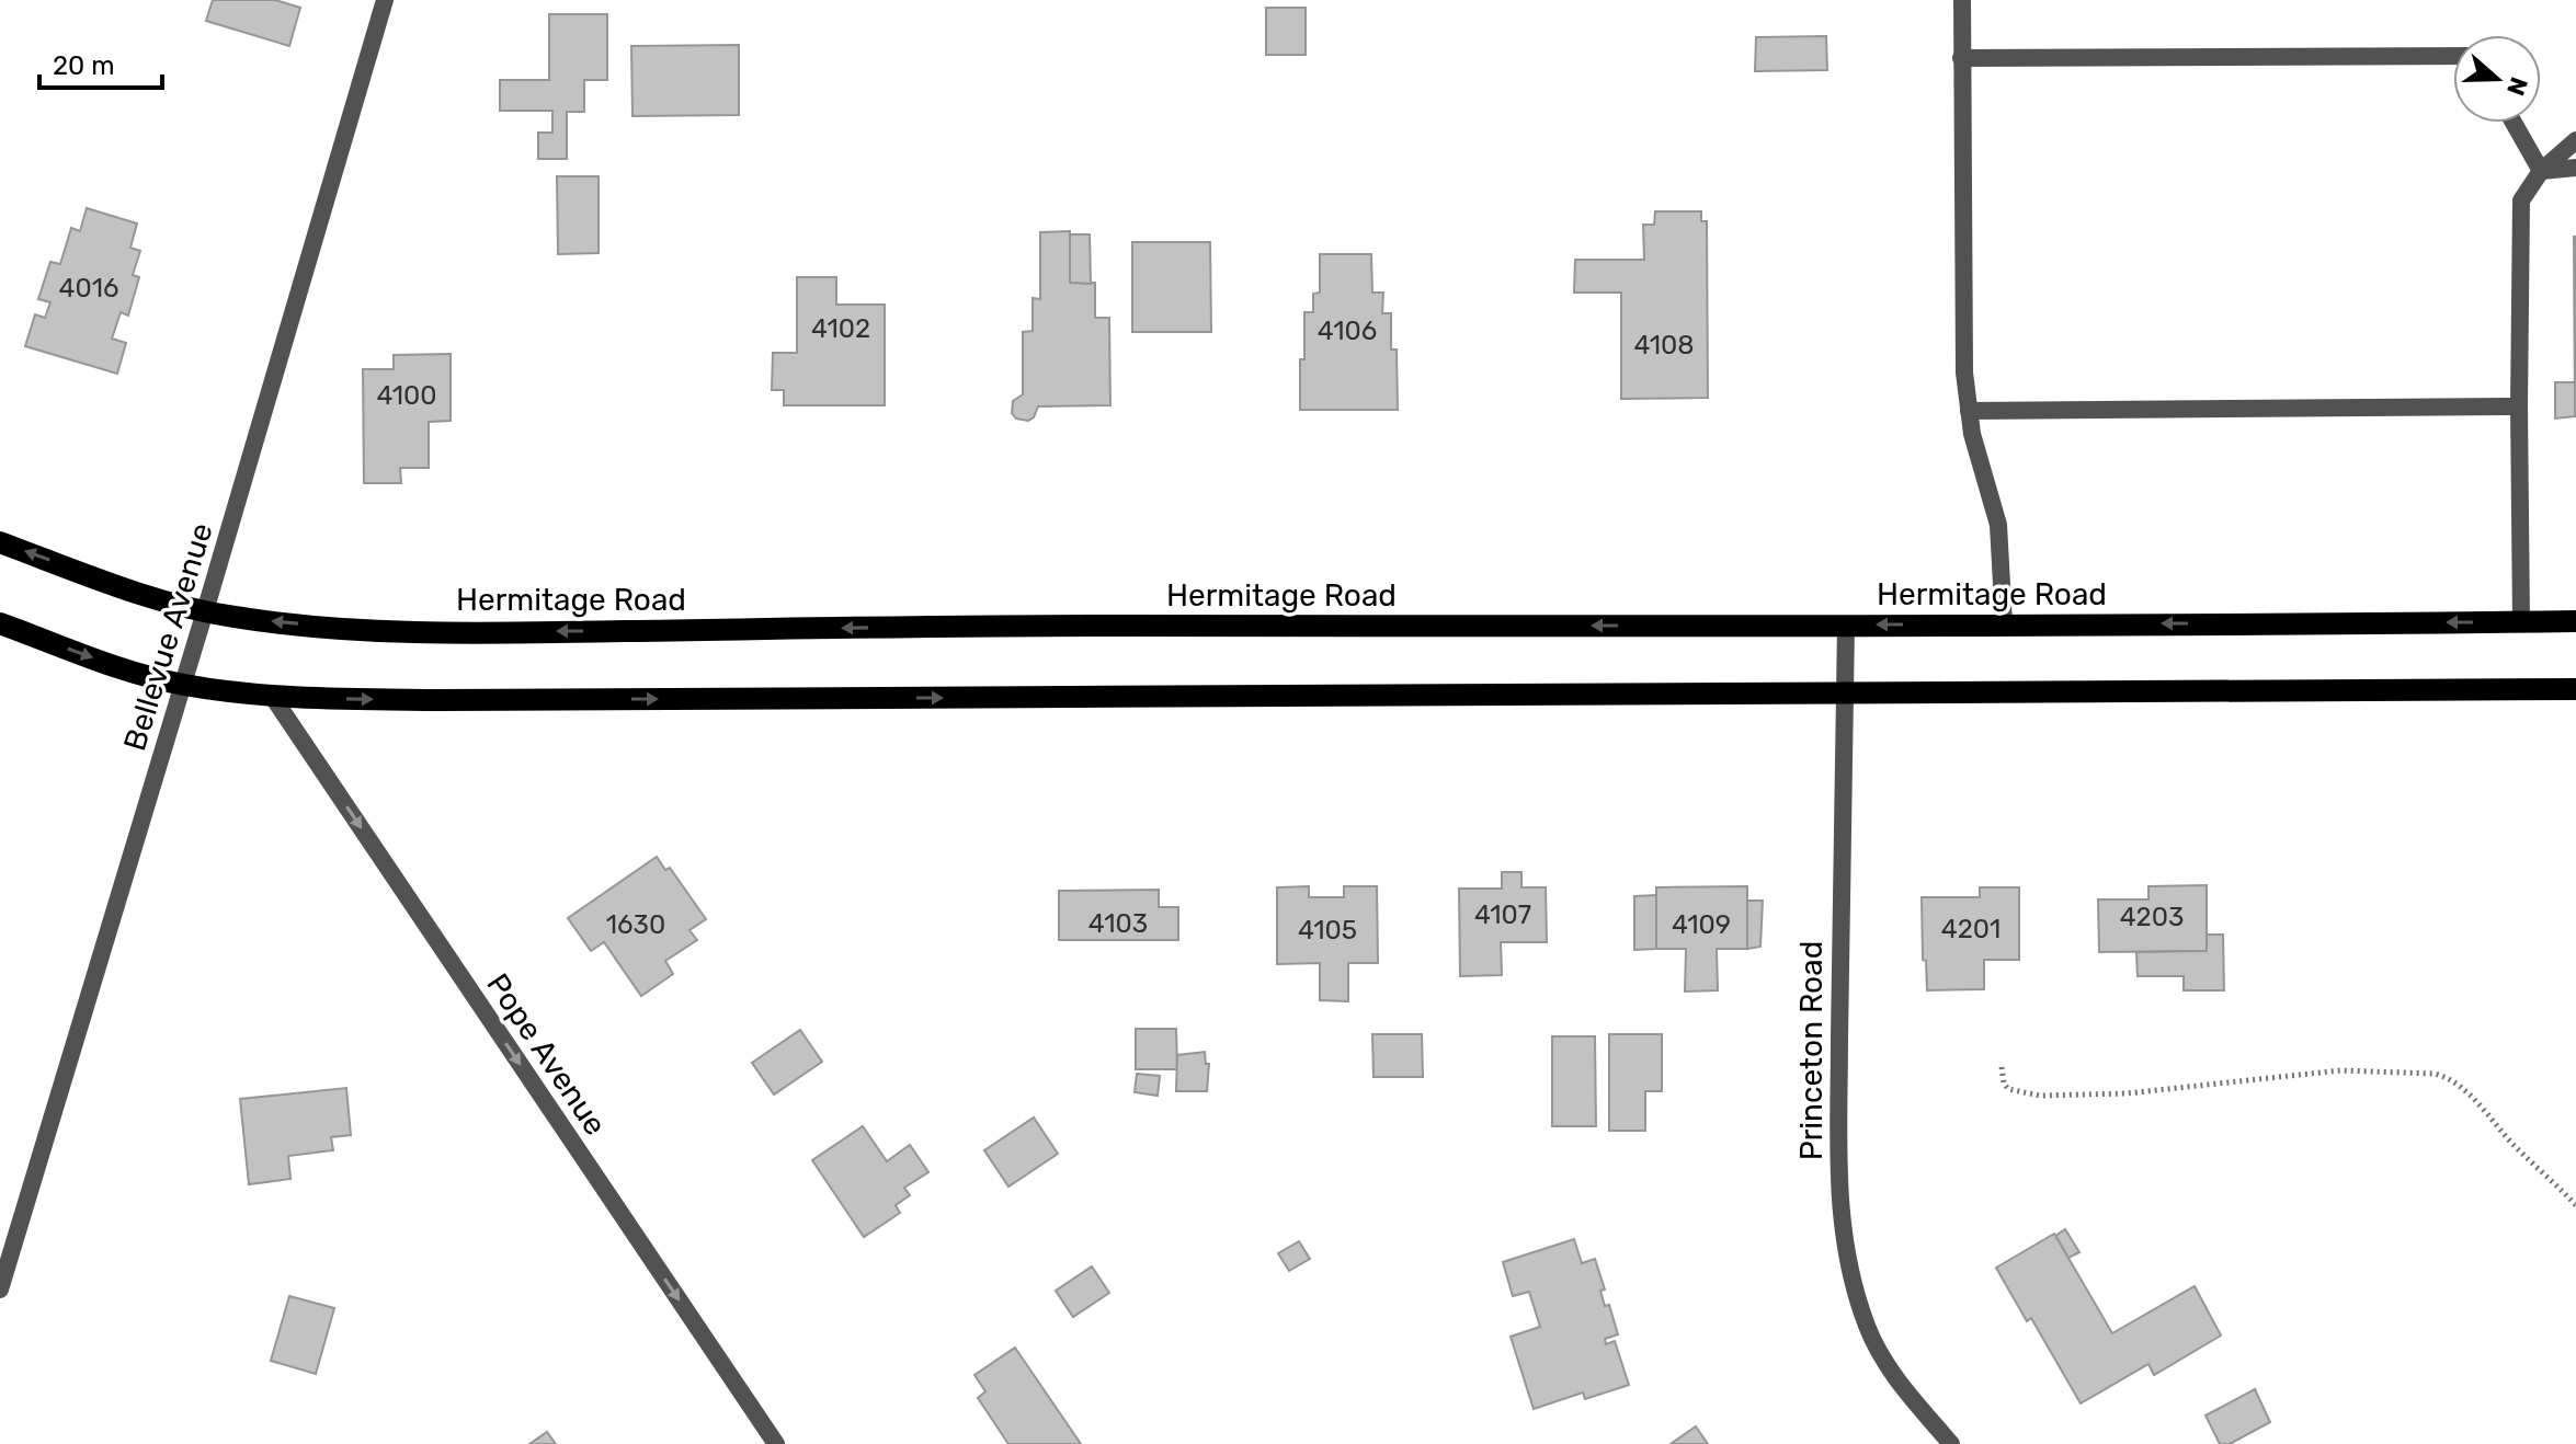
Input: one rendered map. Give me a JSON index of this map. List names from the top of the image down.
{
  "streets": {
    "main road": ["Hermitage Road"],
    "street": ["Bellevue Avenue", "Princeton Road", "Pope Avenue"]
  },
  "crossings": [
    ["Hermitage Road", "Bellevue Avenue"],
    ["Hermitage Road", "Princeton Road"]
  ],
  "one_way": ["Pope Avenue"],
  "house_numbers": [
    "4016",
    "4102",
    "4106",
    "4108",
    "4100",
    "4107",
    "4203",
    "4103",
    "1630",
    "4109",
    "4201",
    "4105"
  ],
  "scale_bar": "20 m",
  "north": "right"
}
